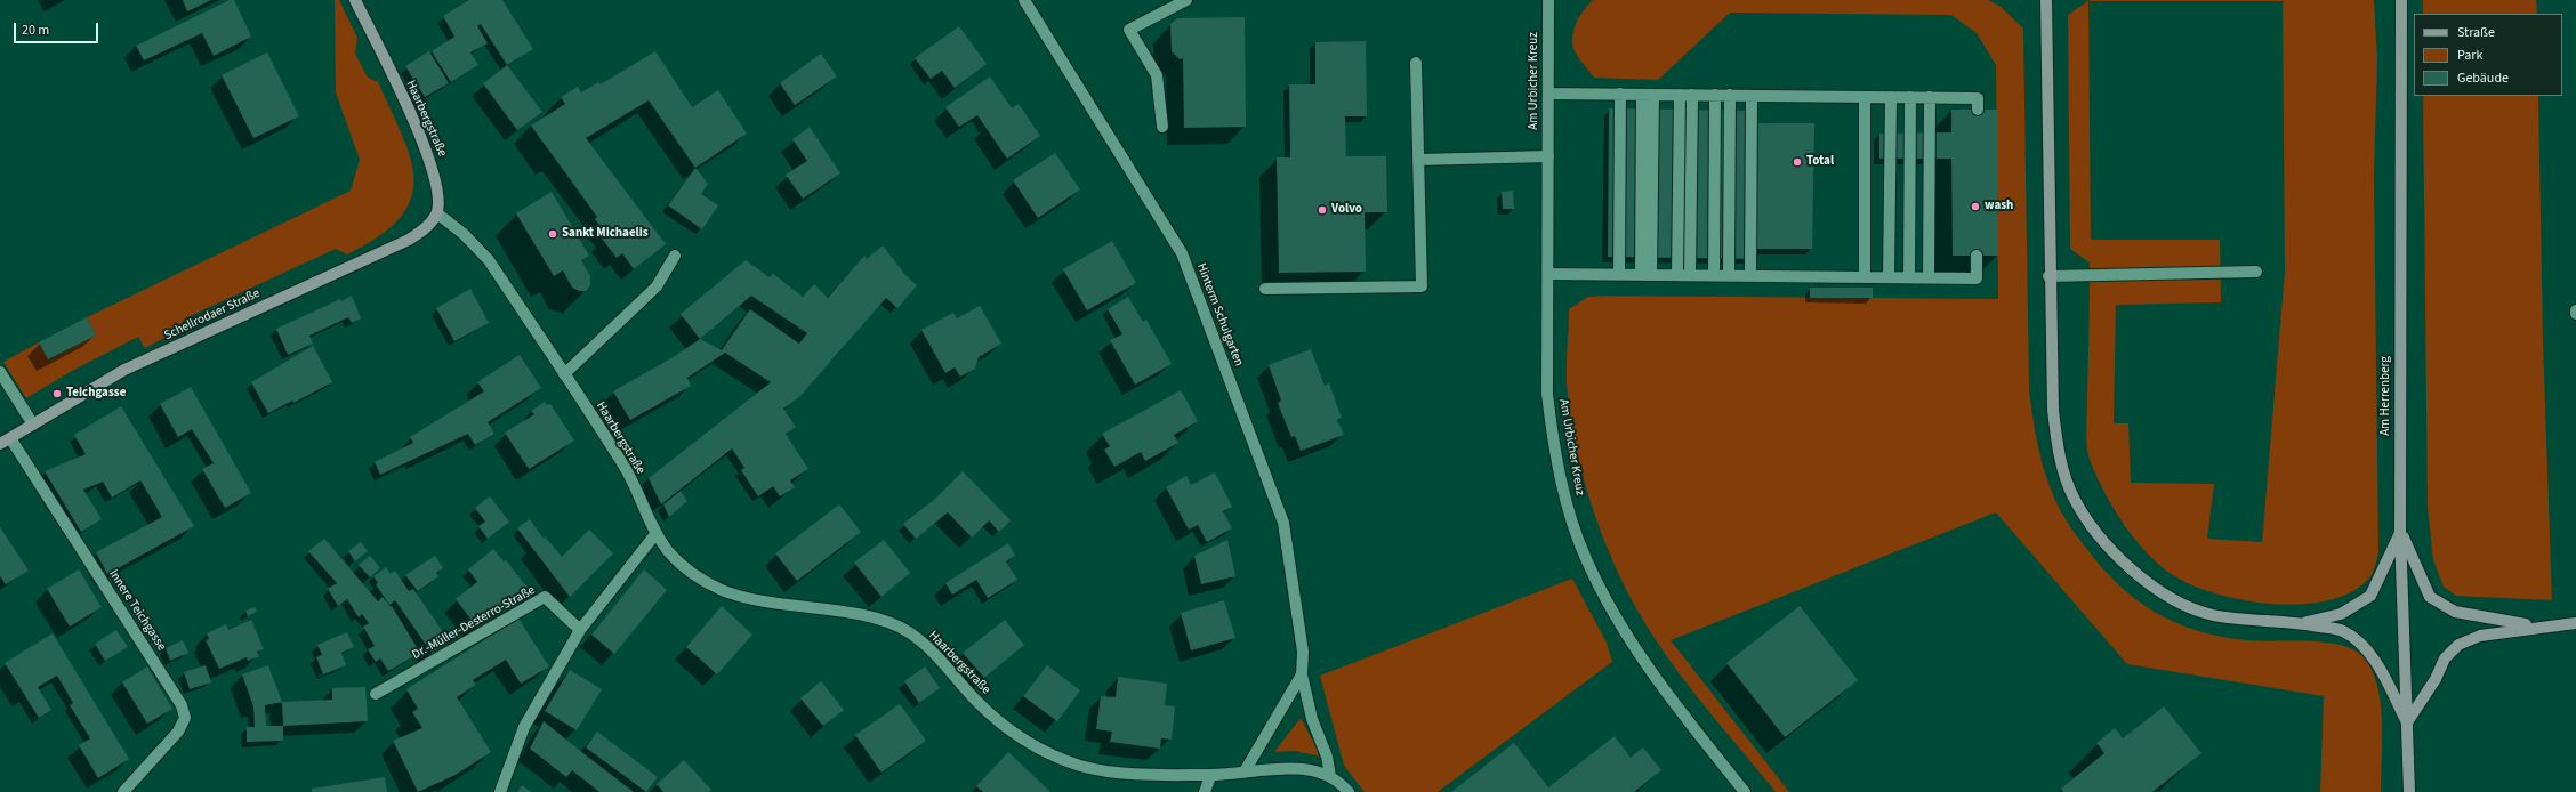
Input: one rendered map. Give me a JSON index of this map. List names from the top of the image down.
{
  "streets": {
    "main road": ["Haarbergstraße", "Schellrodaer Straße", "Am Herrenberg"],
    "street": [
      "Am Urbicher Kreuz",
      "Hinterm Schulgarten",
      "Innere Teichgasse",
      "Dr.-Müller-Desterro-Straße"
    ]
  },
  "crossings": [
    ["Haarbergstraße", "Schellrodaer Straße"],
    ["Haarbergstraße", "Hinterm Schulgarten"],
    ["Schellrodaer Straße", "Innere Teichgasse"]
  ],
  "places": [
    "Total",
    "wash",
    "Volvo",
    "Sankt Michaelis",
    "Teichgasse"
  ],
  "legend": ["Straße", "Park", "Gebäude"],
  "scale_bar": "20 m"
}
